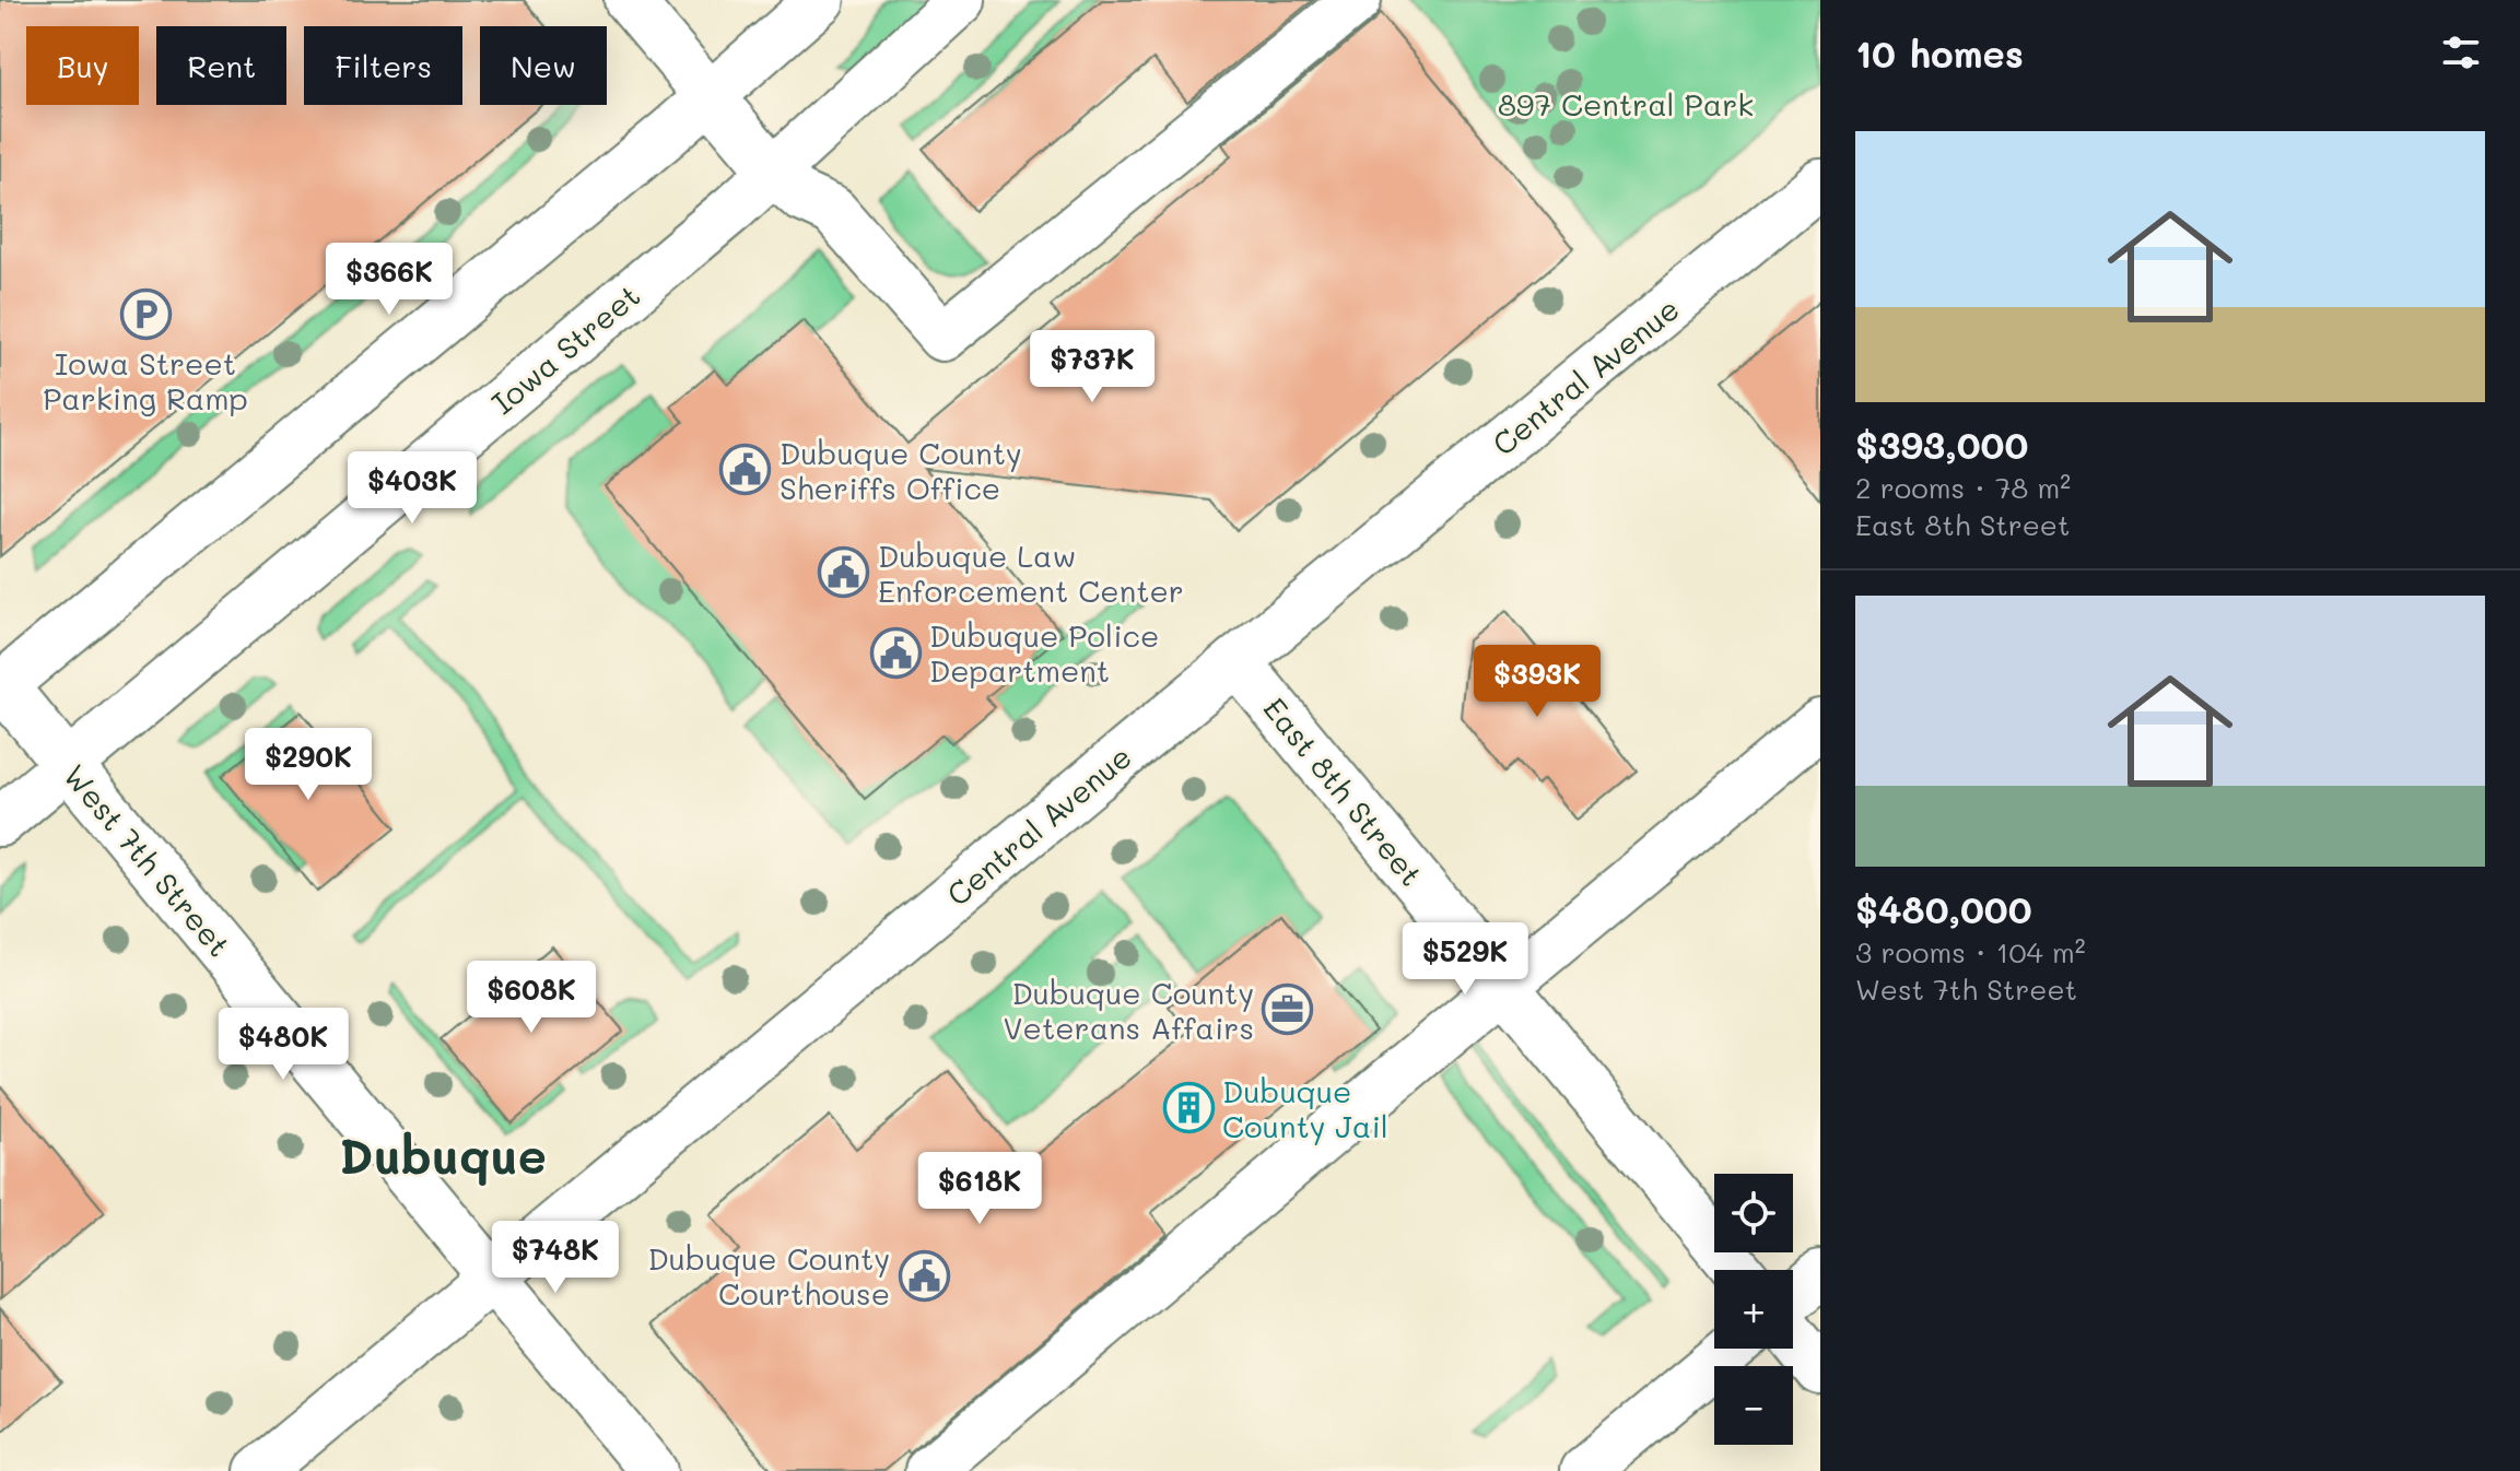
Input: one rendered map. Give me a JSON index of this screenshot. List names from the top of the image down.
{
  "streets": {
    "street": [
      "Iowa Street",
      "Central Avenue",
      "East 8th Street",
      "West 7th Street"
    ]
  },
  "crossings": [
    ["Iowa Street", "West 7th Street"],
    ["Central Avenue", "East 8th Street"],
    ["Central Avenue", "West 7th Street"]
  ],
  "districts": ["Dubuque"],
  "parks": ["897 Central Park"],
  "places": {
    "parking": ["Iowa Street Parking Ramp"],
    "public building": [
      "Dubuque County Sheriffs Office",
      "Dubuque Law Enforcement Center",
      "Dubuque Police Department",
      "Dubuque County Courthouse"
    ],
    "office": ["Dubuque County Veterans Affairs"],
    "building": ["Dubuque County Jail"]
  },
  "page": {
    "heading": "10 homes",
    "chip": [
      "Buy",
      "Rent",
      "Filters",
      "New"
    ],
    "list": [
      {
        "name": "$393,000",
        "note": "2 rooms · 78 m² · East 8th Street"
      },
      {
        "name": "$480,000",
        "note": "3 rooms · 104 m² · West 7th Street"
      }
    ],
    "price": [
      "$366K",
      "$737K",
      "$403K",
      "$393K",
      "$290K",
      "$529K",
      "$608K",
      "$480K",
      "$618K",
      "$748K"
    ],
    "map_buttons": ["+", "−"]
  }
}
